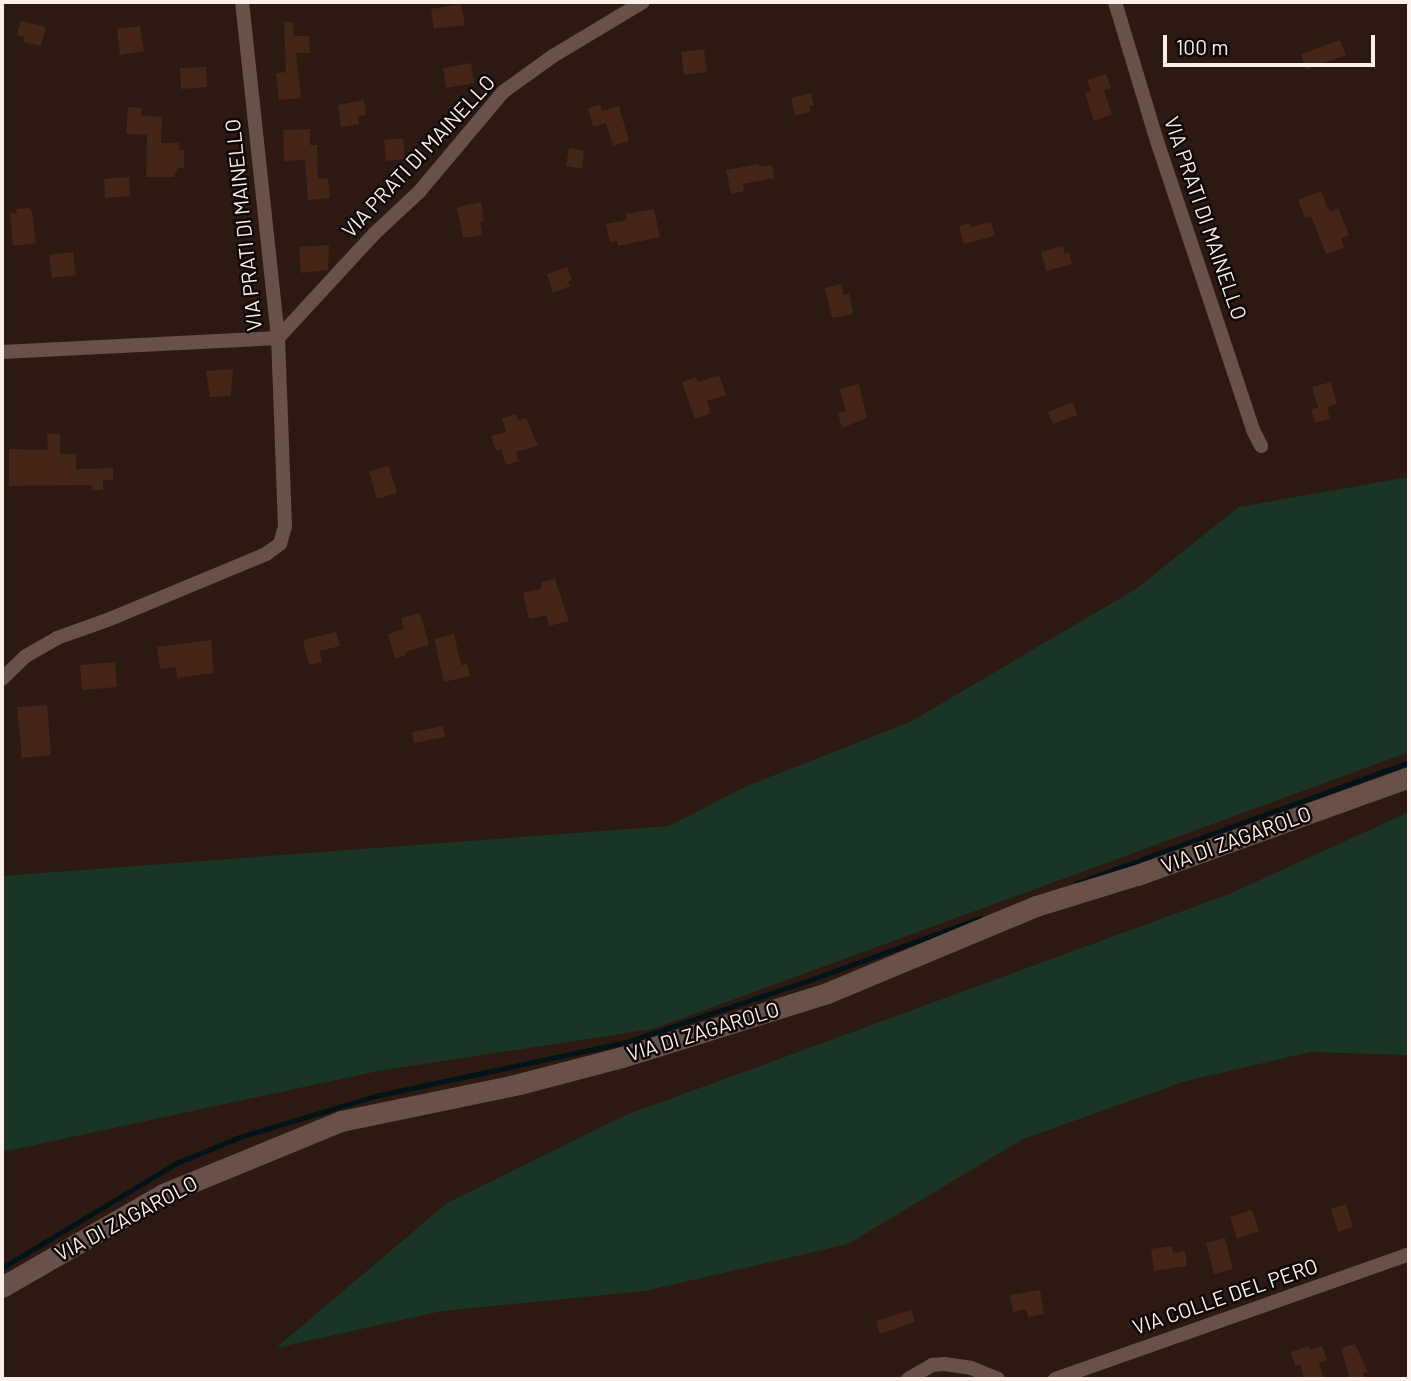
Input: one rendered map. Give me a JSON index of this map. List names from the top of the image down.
{
  "streets": {
    "main road": ["VIA DI ZAGAROLO"],
    "street": ["VIA PRATI DI MAINELLO", "VIA COLLE DEL PERO"]
  },
  "scale_bar": "100 m"
}
